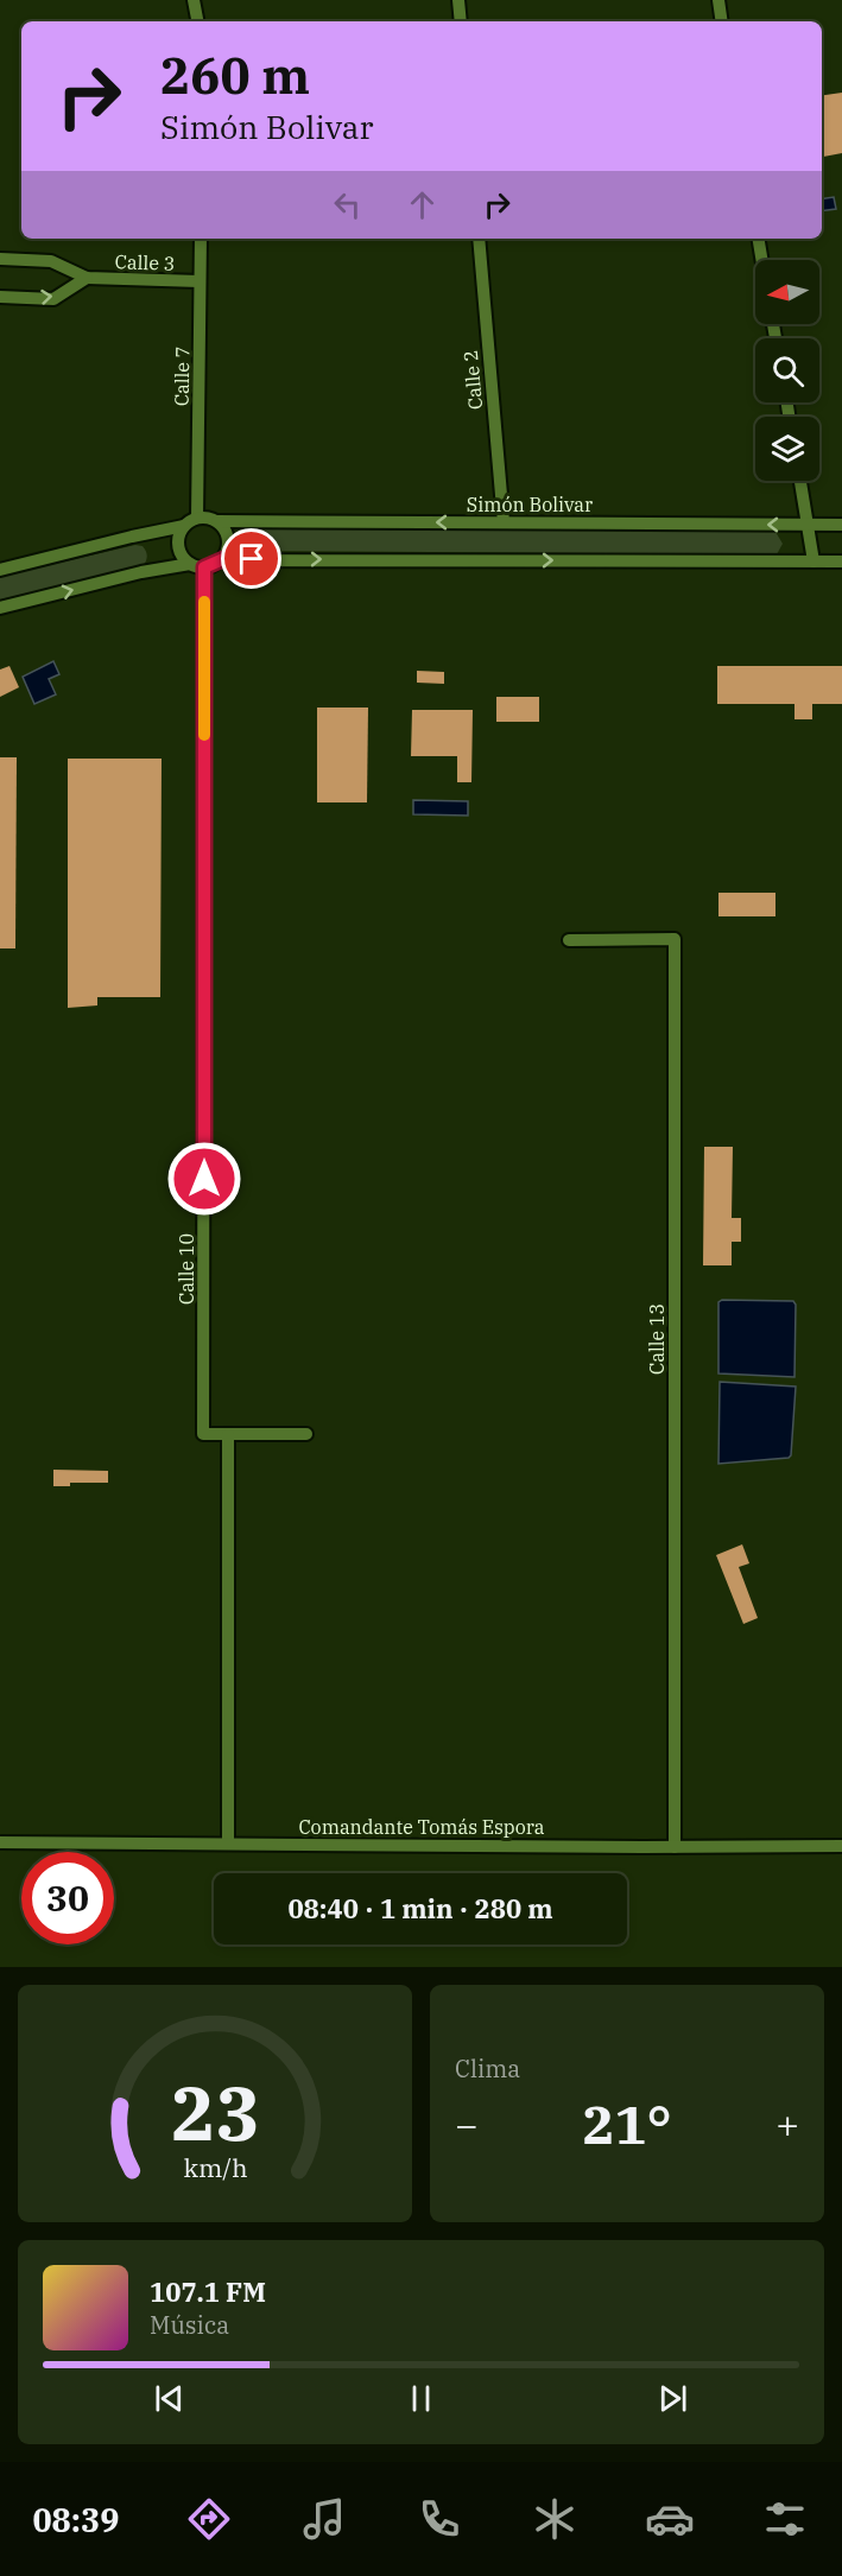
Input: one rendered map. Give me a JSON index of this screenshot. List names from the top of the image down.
{
  "streets": {
    "street": [
      "Calle 3",
      "Calle 7",
      "Calle 2",
      "Simón Bolivar",
      "Calle 10",
      "Calle 13",
      "Comandante Tomás Espora"
    ]
  },
  "crossings": [
    ["Calle 3", "Calle 7"],
    ["Calle 7", "Simón Bolivar"],
    ["Calle 7", "Calle 10"],
    ["Calle 2", "Simón Bolivar"],
    ["Simón Bolivar", "Calle 10"],
    ["Calle 13", "Comandante Tomás Espora"]
  ],
  "north": "left",
  "page": {
    "turn": ["260 m", "Simón Bolivar"],
    "limit": "30",
    "trip": "08:40 · 1 min · 280 m",
    "tile": "Clima",
    "heat": ["−", "21°", "+"],
    "song": ["107.1 FM", "Música"],
    "tabs": "08:39",
    "gauge": ["23", "km/h"]
  }
}
